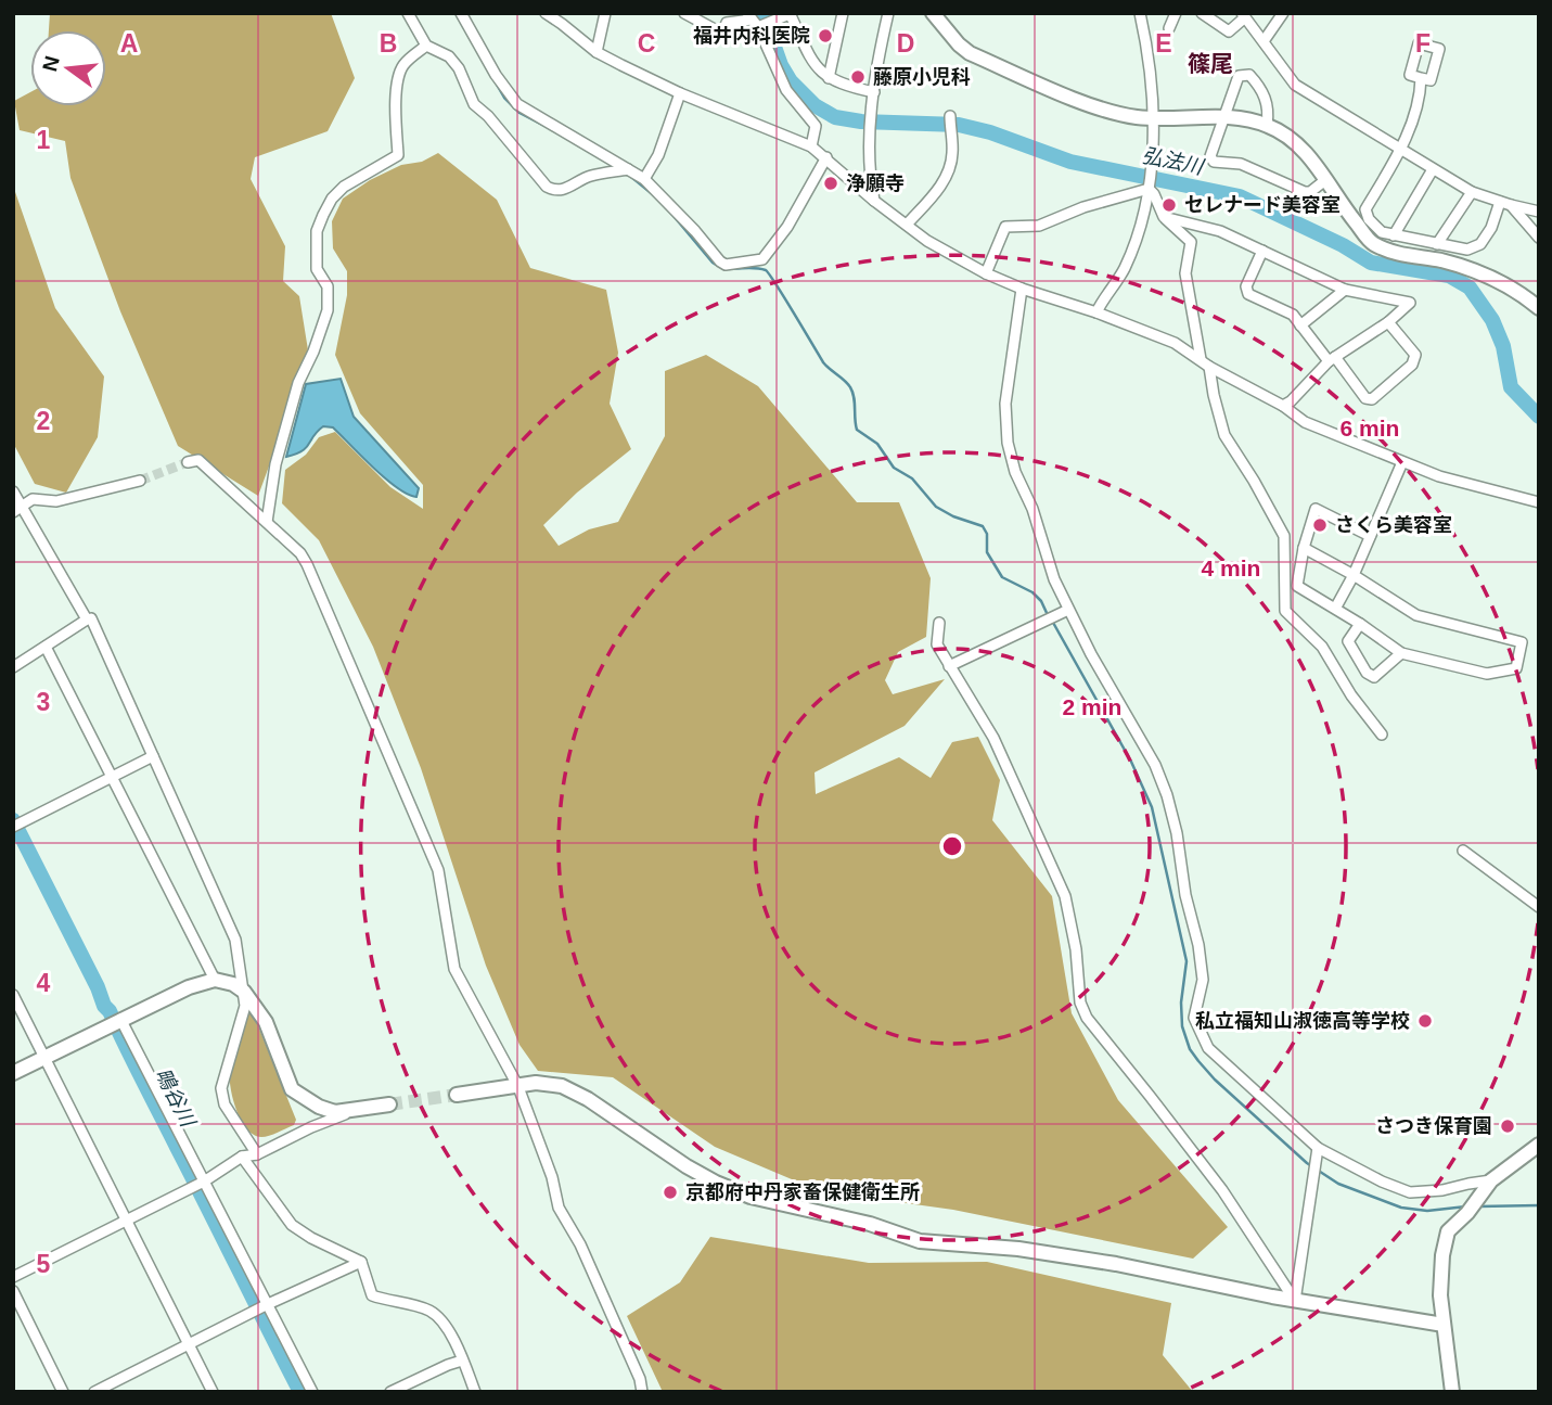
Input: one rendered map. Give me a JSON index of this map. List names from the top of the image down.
{
  "districts": ["篠尾"],
  "water": ["弘法川", "鴫谷川"],
  "places": [
    "福井内科医院",
    "藤原小児科",
    "浄願寺",
    "セレナード美容室",
    "さくら美容室",
    "私立福知山淑徳高等学校",
    "さつき保育園",
    "京都府中丹家畜保健衛生所"
  ],
  "north": "left",
  "grid": {
    "columns": [
      "A",
      "B",
      "C",
      "D",
      "E",
      "F"
    ],
    "rows": [
      "1",
      "2",
      "3",
      "4",
      "5"
    ]
  },
  "rings": ["6 min", "4 min", "2 min"]
}
